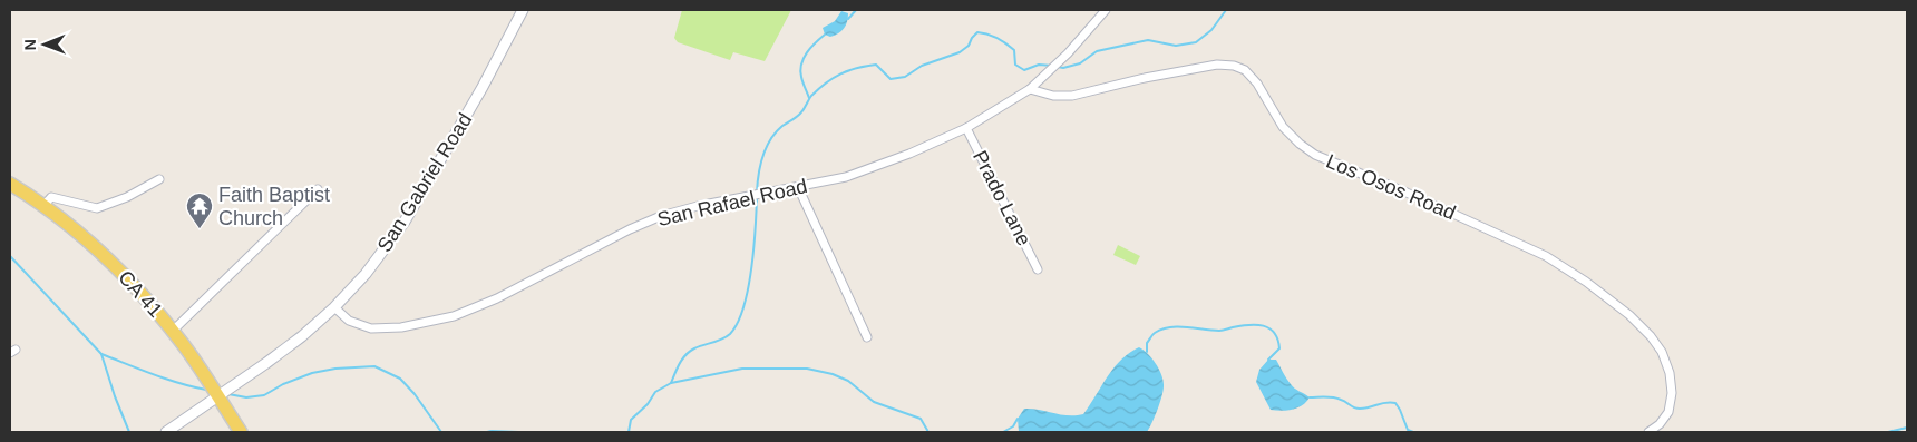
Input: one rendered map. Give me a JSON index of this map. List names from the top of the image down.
{
  "streets": {
    "main road": ["CA 41"],
    "street": [
      "San Gabriel Road",
      "Los Osos Road",
      "Prado Lane",
      "San Rafael Road"
    ]
  },
  "crossings": [
    ["San Gabriel Road", "San Rafael Road"],
    ["San Gabriel Road", "CA 41"],
    ["Los Osos Road", "San Rafael Road"],
    ["Prado Lane", "San Rafael Road"]
  ],
  "places": {
    "temple": ["Faith Baptist Church"]
  },
  "north": "left"
}
